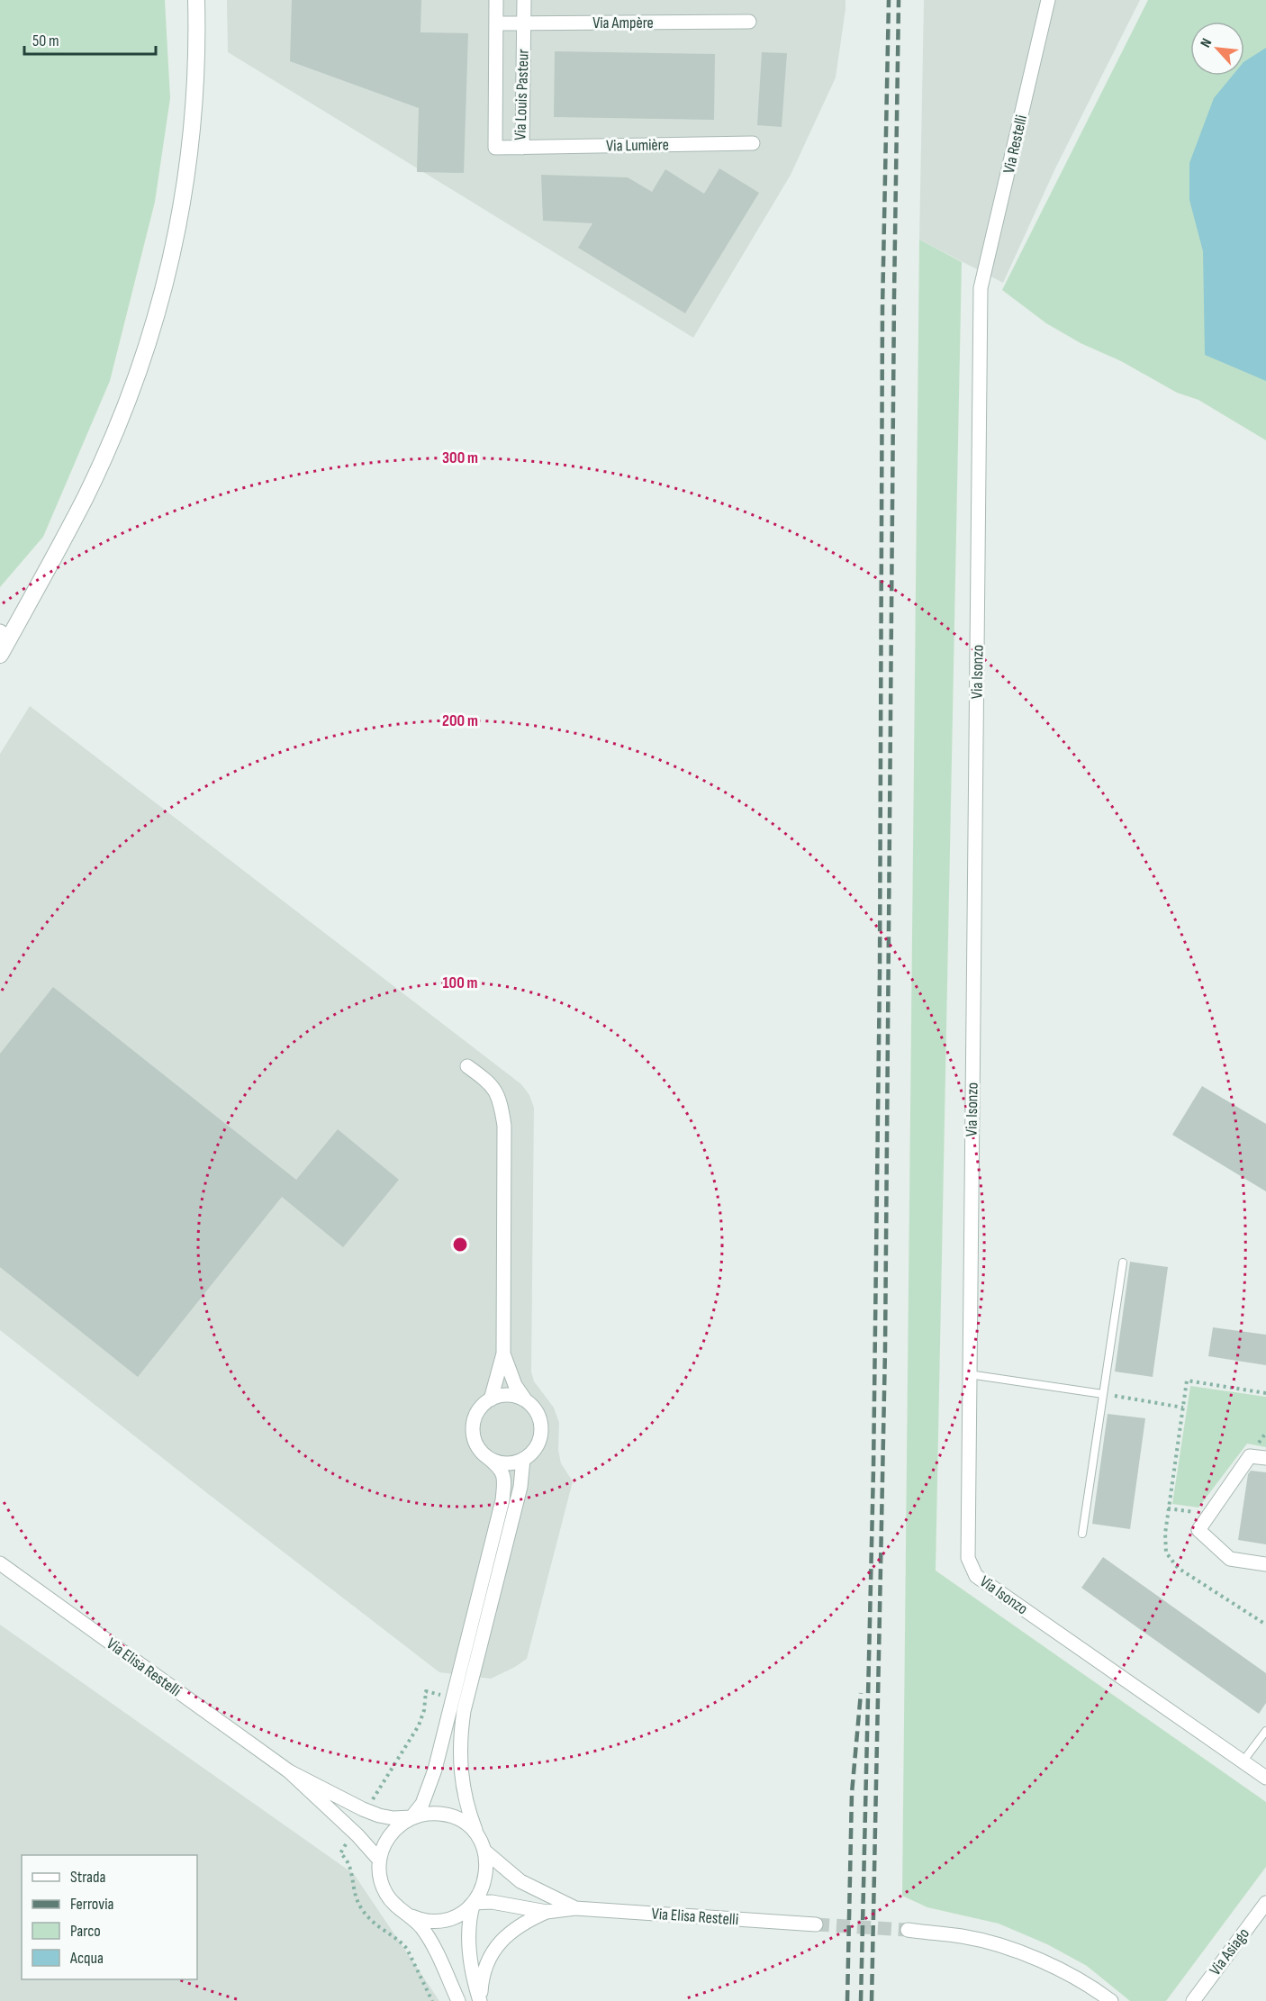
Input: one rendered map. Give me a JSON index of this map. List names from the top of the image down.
{
  "streets": {
    "street": [
      "Via Ampère",
      "Via Louis Pasteur",
      "Via Restelli",
      "Via Lumière",
      "Via Isonzo",
      "Via Elisa Restelli",
      "Via Asiago"
    ]
  },
  "crossings": [
    ["Via Ampère", "Via Louis Pasteur"],
    ["Via Louis Pasteur", "Via Lumière"],
    ["Via Restelli", "Via Isonzo"]
  ],
  "legend": [
    "Strada",
    "Ferrovia",
    "Parco",
    "Acqua"
  ],
  "scale_bar": "50 m",
  "north": "top left",
  "rings": ["300 m", "200 m", "100 m"]
}
